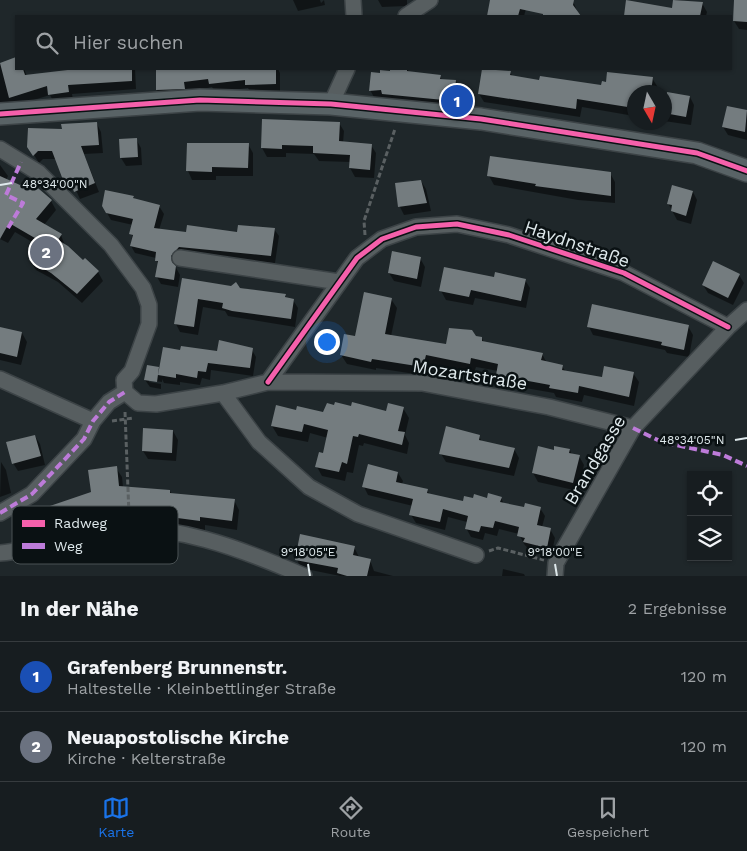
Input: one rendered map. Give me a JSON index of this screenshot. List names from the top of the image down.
{
  "streets": {
    "street": ["Haydnstraße", "Mozartstraße", "Brandgasse"]
  },
  "crossings": [
    ["Haydnstraße", "Mozartstraße"],
    ["Haydnstraße", "Brandgasse"],
    ["Mozartstraße", "Brandgasse"]
  ],
  "legend": ["Radweg", "Weg"],
  "north": "bottom",
  "page": {
    "search": "Hier suchen",
    "pins": ["1", "2"],
    "heading": ["In der Nähe", "2 Ergebnisse"],
    "list": [
      {
        "mark": "1",
        "name": "Grafenberg Brunnenstr.",
        "note": "Haltestelle · Kleinbettlinger Straße",
        "value": "120 m"
      },
      {
        "mark": "2",
        "name": "Neuapostolische Kirche",
        "note": "Kirche · Kelterstraße",
        "value": "120 m"
      }
    ],
    "nav": ["Karte", "Route", "Gespeichert"]
  },
  "coordinates": [
    "48°34'00\"N",
    "48°34'05\"N",
    "9°18'05\"E",
    "9°18'00\"E"
  ]
}
